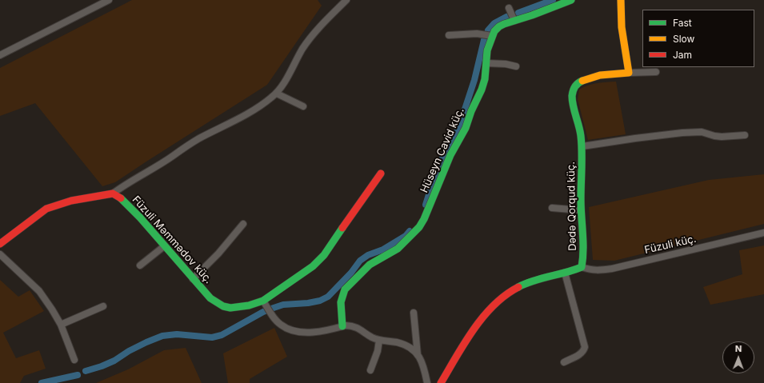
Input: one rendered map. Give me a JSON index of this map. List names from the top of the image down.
{
  "streets": {
    "street": [
      "Hüseyn Cavid küç.",
      "Dədə Qorqud küç.",
      "Füzuli Məmmədov küç.",
      "Füzuli küç."
    ]
  },
  "crossings": [
    ["Dədə Qorqud küç.", "Füzuli küç."]
  ],
  "legend": ["Fast", "Slow", "Jam"],
  "north": "top"
}
